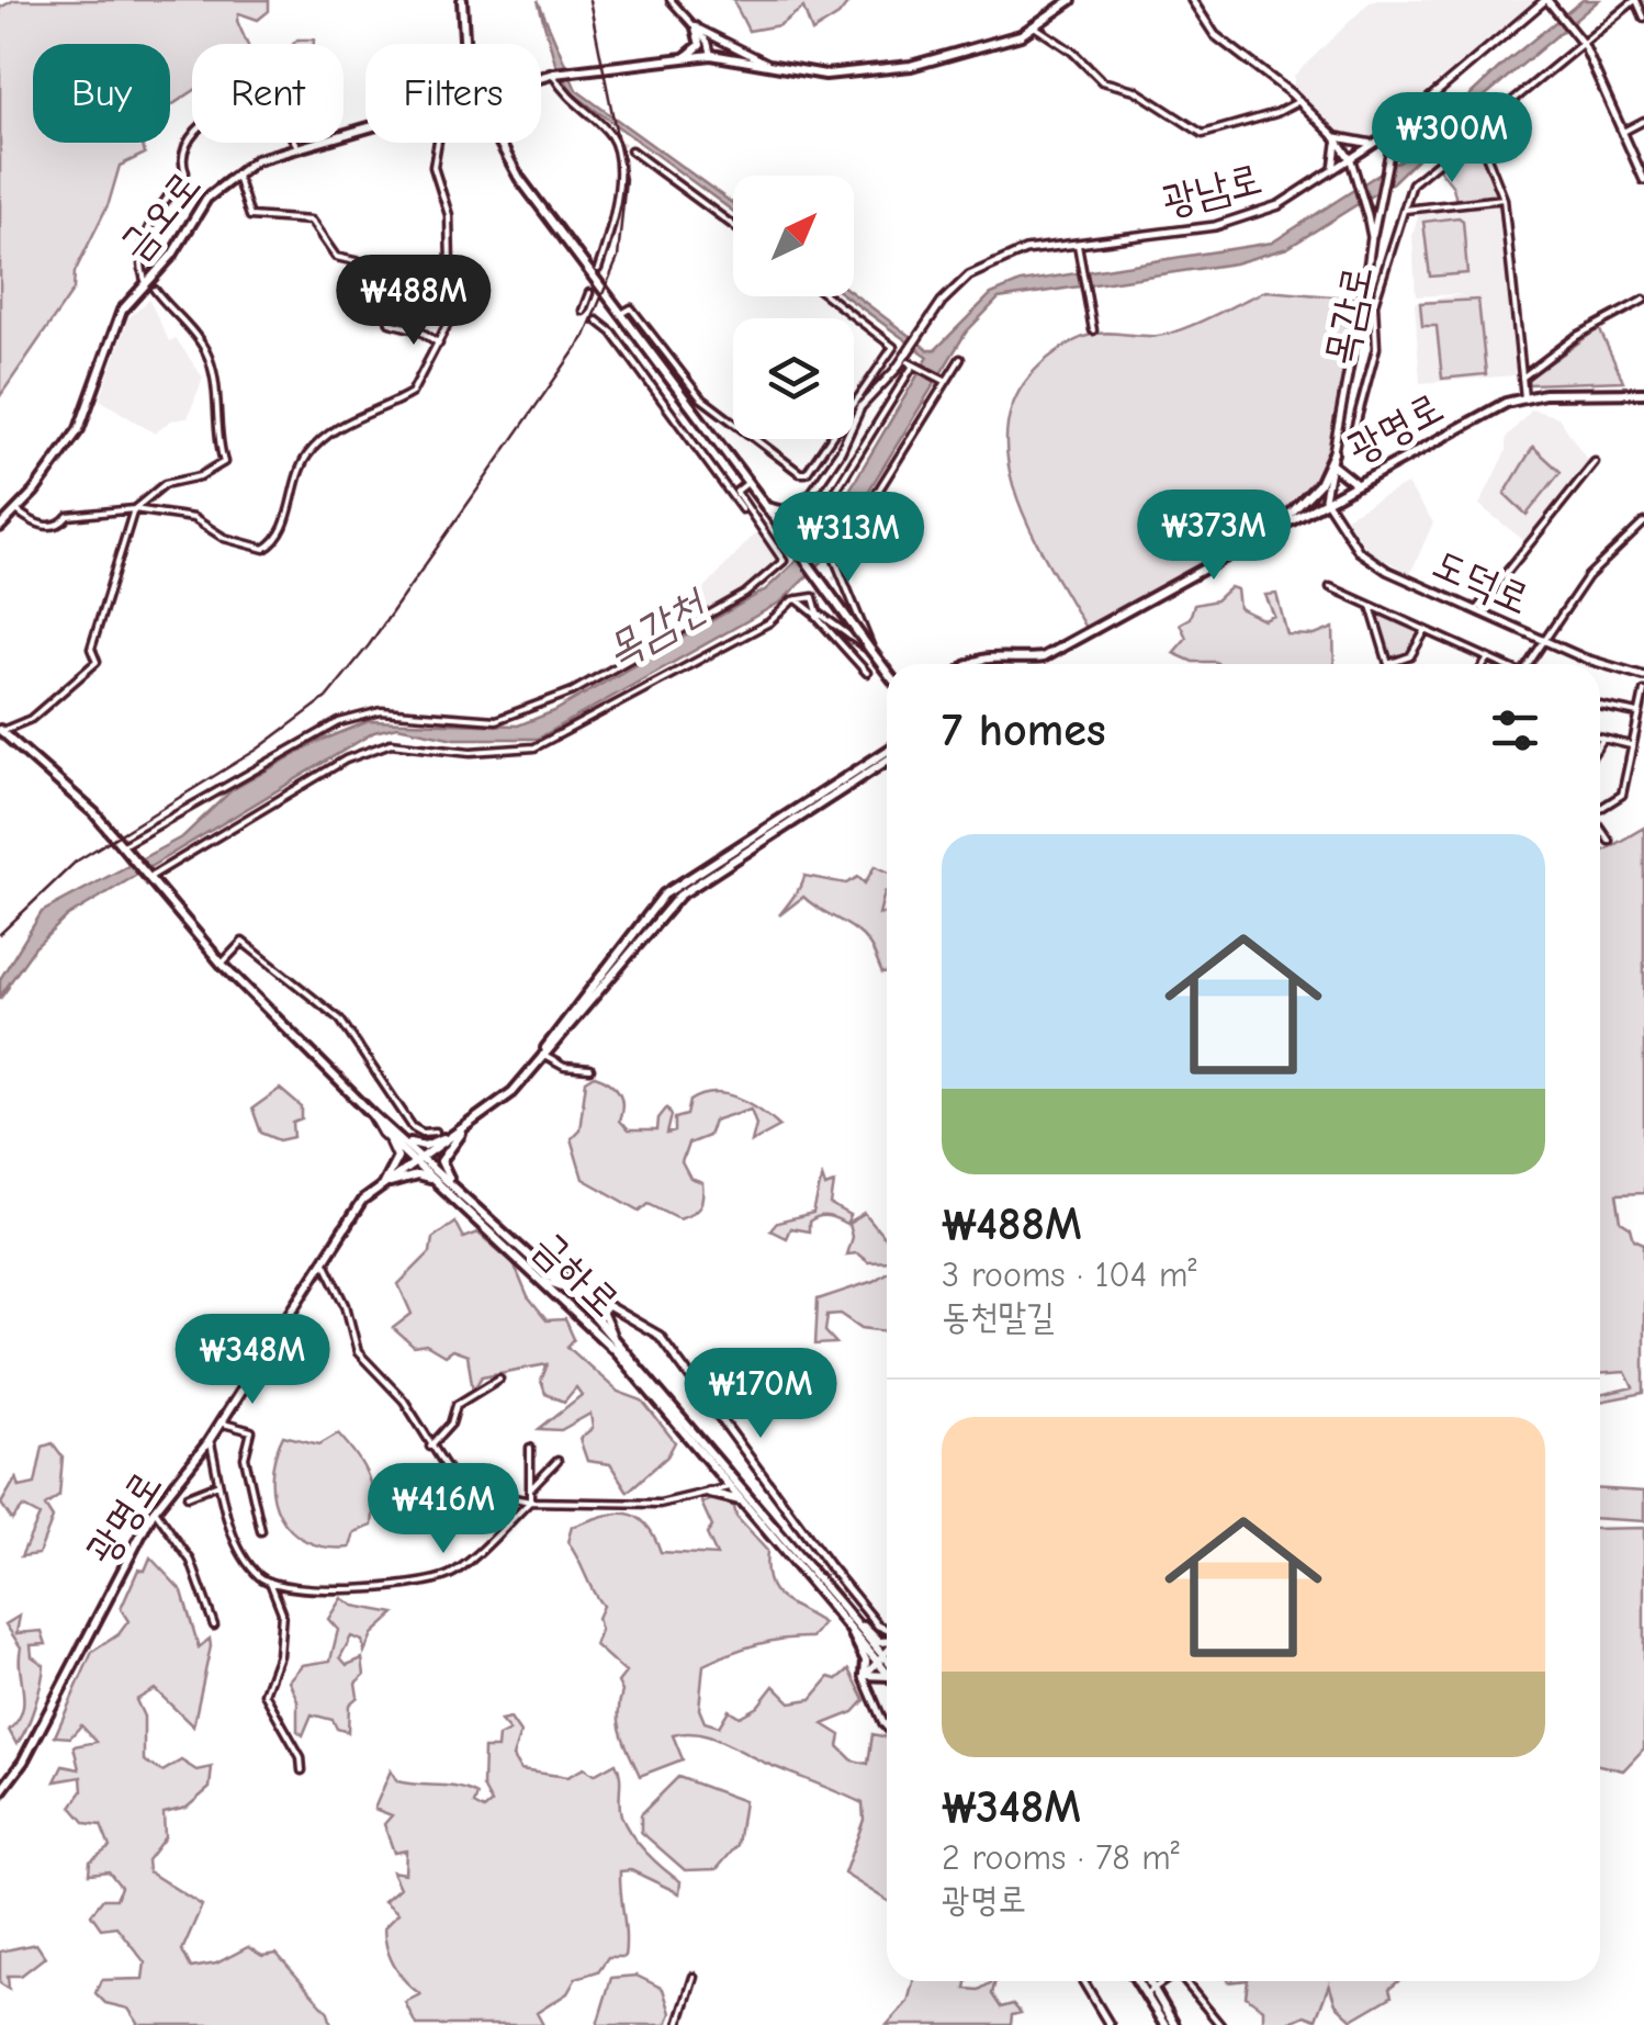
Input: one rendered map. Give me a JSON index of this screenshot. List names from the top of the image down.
{
  "streets": {
    "main road": ["금오로", "광명로", "금하로"],
    "street": ["광남로", "목감로", "도덕로"]
  },
  "crossings": [
    ["광명로", "도덕로"],
    ["광명로", "금하로"]
  ],
  "water": ["목감천"],
  "north": "top right",
  "page": {
    "chip": ["Buy", "Rent", "Filters"],
    "price": [
      "₩300M",
      "₩488M",
      "₩373M",
      "₩313M",
      "₩348M",
      "₩170M",
      "₩416M"
    ],
    "heading": "7 homes",
    "list": [
      {
        "name": "₩488M",
        "note": "3 rooms · 104 m² · 동천말길"
      },
      {
        "name": "₩348M",
        "note": "2 rooms · 78 m² · 광명로"
      }
    ]
  }
}
